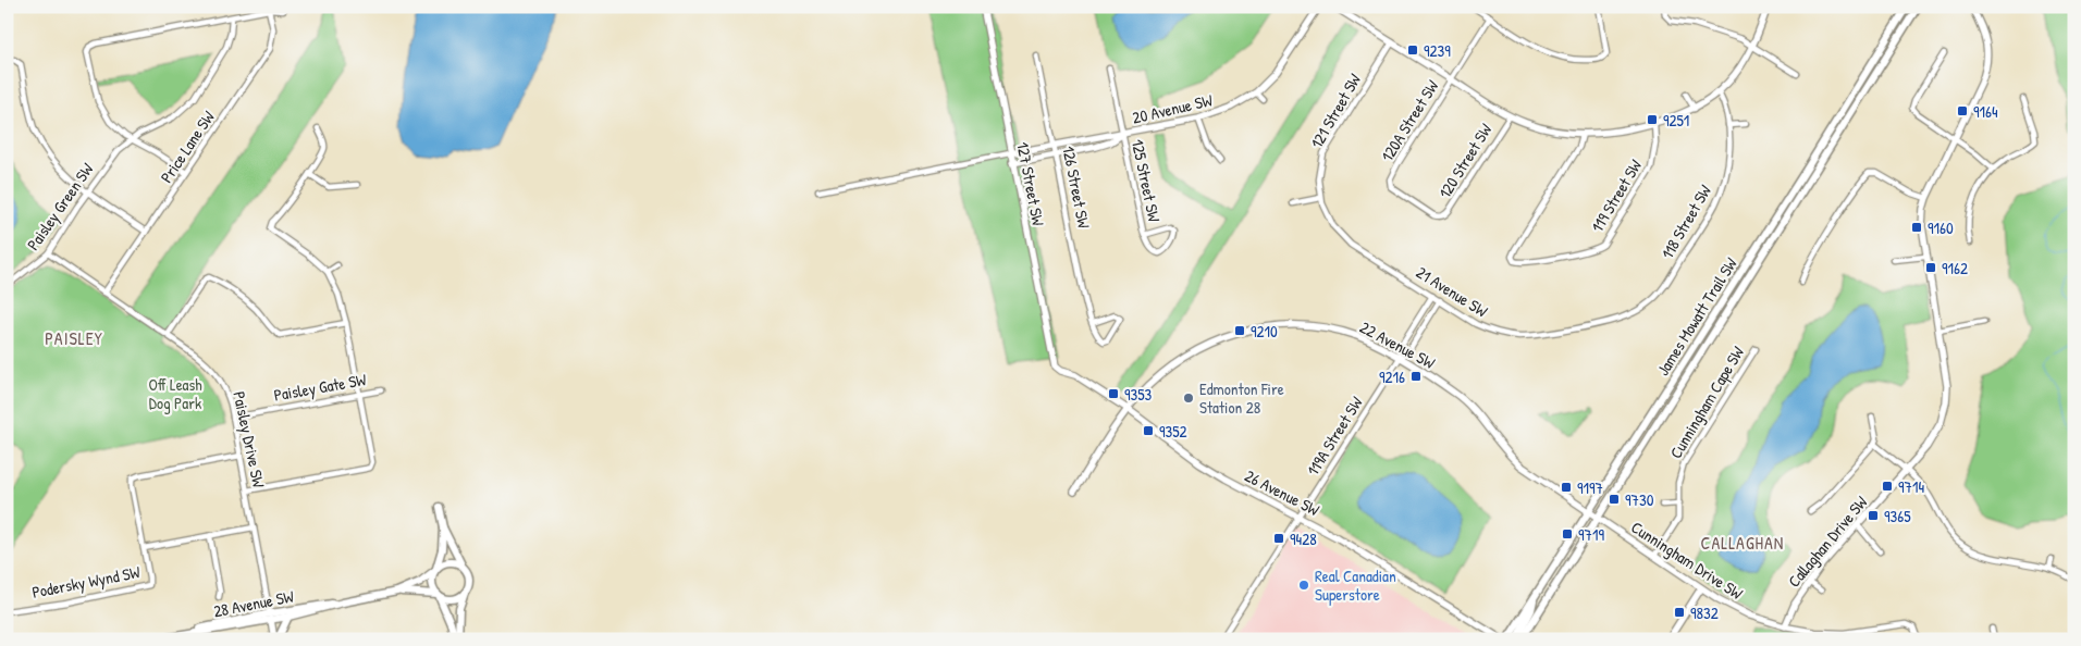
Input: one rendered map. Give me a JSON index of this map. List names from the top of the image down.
{
  "streets": {
    "main road": ["James Mowatt Trail SW", "28 Avenue SW"],
    "street": [
      "20 Avenue SW",
      "121 Street SW",
      "120A Street SW",
      "Price Lane SW",
      "120 Street SW",
      "125 Street SW",
      "127 Street SW",
      "126 Street SW",
      "119 Street SW",
      "Paisley Green SW",
      "118 Street SW",
      "21 Avenue SW",
      "22 Avenue SW",
      "Paisley Gate SW",
      "Cunningham Cape SW",
      "119A Street SW",
      "Paisley Drive SW",
      "26 Avenue SW",
      "Callaghan Drive SW",
      "Cunningham Drive SW",
      "Podersky Wynd SW"
    ]
  },
  "crossings": [
    ["20 Avenue SW", "125 Street SW"],
    ["20 Avenue SW", "127 Street SW"],
    ["20 Avenue SW", "126 Street SW"],
    ["121 Street SW", "21 Avenue SW"],
    ["120A Street SW", "120 Street SW"],
    ["Price Lane SW", "Paisley Drive SW"],
    ["127 Street SW", "26 Avenue SW"],
    ["Paisley Green SW", "Paisley Drive SW"],
    ["118 Street SW", "21 Avenue SW"],
    ["21 Avenue SW", "119A Street SW"],
    ["James Mowatt Trail SW", "22 Avenue SW"],
    ["James Mowatt Trail SW", "Cunningham Drive SW"],
    ["22 Avenue SW", "119A Street SW"],
    ["22 Avenue SW", "26 Avenue SW"],
    ["22 Avenue SW", "Cunningham Drive SW"],
    ["Paisley Gate SW", "Paisley Drive SW"],
    ["Cunningham Cape SW", "Cunningham Drive SW"],
    ["119A Street SW", "26 Avenue SW"],
    ["Paisley Drive SW", "Podersky Wynd SW"],
    ["Paisley Drive SW", "28 Avenue SW"],
    ["Callaghan Drive SW", "Cunningham Drive SW"]
  ],
  "districts": ["PAISLEY", "CALLAGHAN"],
  "parks": ["Off Leash Dog Park"],
  "places": {
    "transit": [
      "9239",
      "9164",
      "9251",
      "9160",
      "9162",
      "9210",
      "9216",
      "9353",
      "9352",
      "9714",
      "9197",
      "9730",
      "9365",
      "9719",
      "9428",
      "9832"
    ],
    "other": ["Edmonton Fire Station 28", "Real Canadian Superstore"]
  }
}
